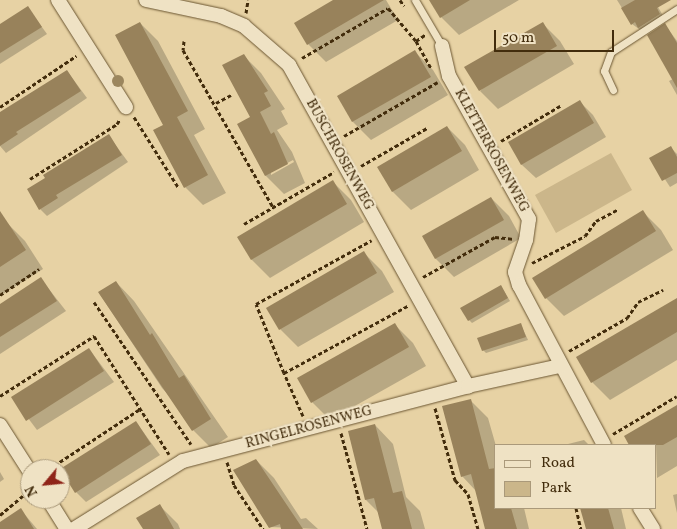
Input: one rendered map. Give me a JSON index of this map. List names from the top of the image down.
{
  "streets": {
    "street": ["KLETTERROSENWEG", "BUSCHROSENWEG", "RINGELROSENWEG"]
  },
  "crossings": [
    ["BUSCHROSENWEG", "RINGELROSENWEG"]
  ],
  "legend": ["Road", "Park"],
  "scale_bar": "50 m",
  "north": "bottom left"
}
